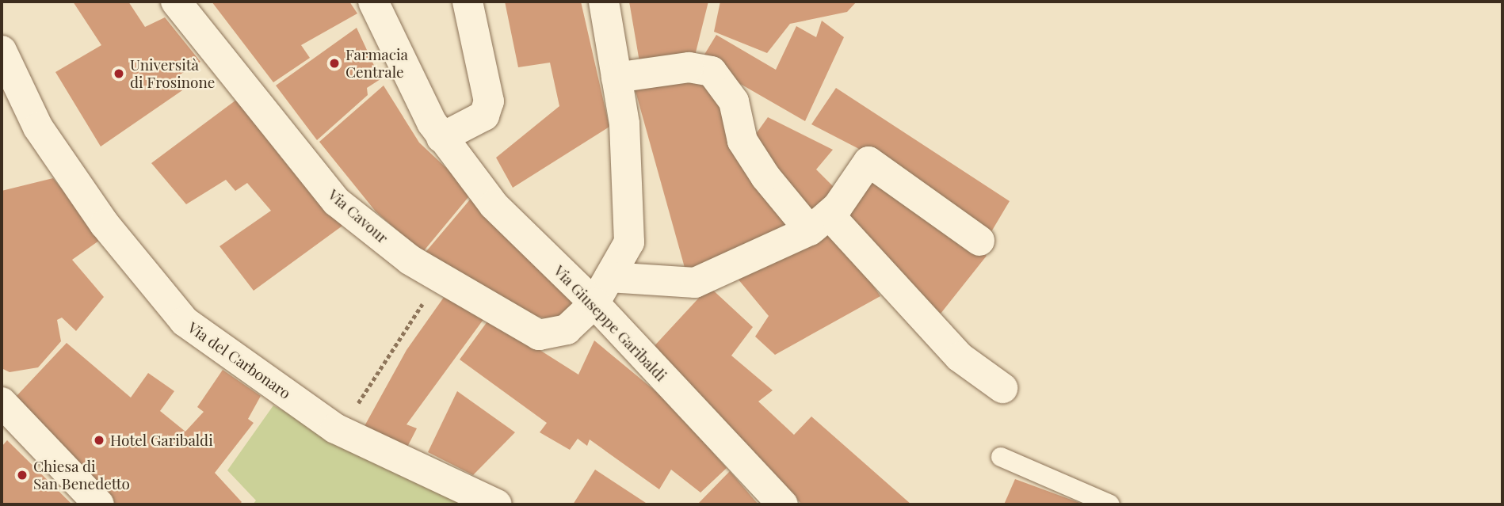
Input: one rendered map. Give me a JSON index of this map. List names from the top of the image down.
{
  "streets": {
    "street": ["Via Cavour", "Via Giuseppe Garibaldi", "Via del Carbonaro"]
  },
  "crossings": [
    ["Via Cavour", "Via Giuseppe Garibaldi"]
  ],
  "places": [
    "Farmacia Centrale",
    "Università di Frosinone",
    "Hotel Garibaldi",
    "Chiesa di San Benedetto"
  ]
}
